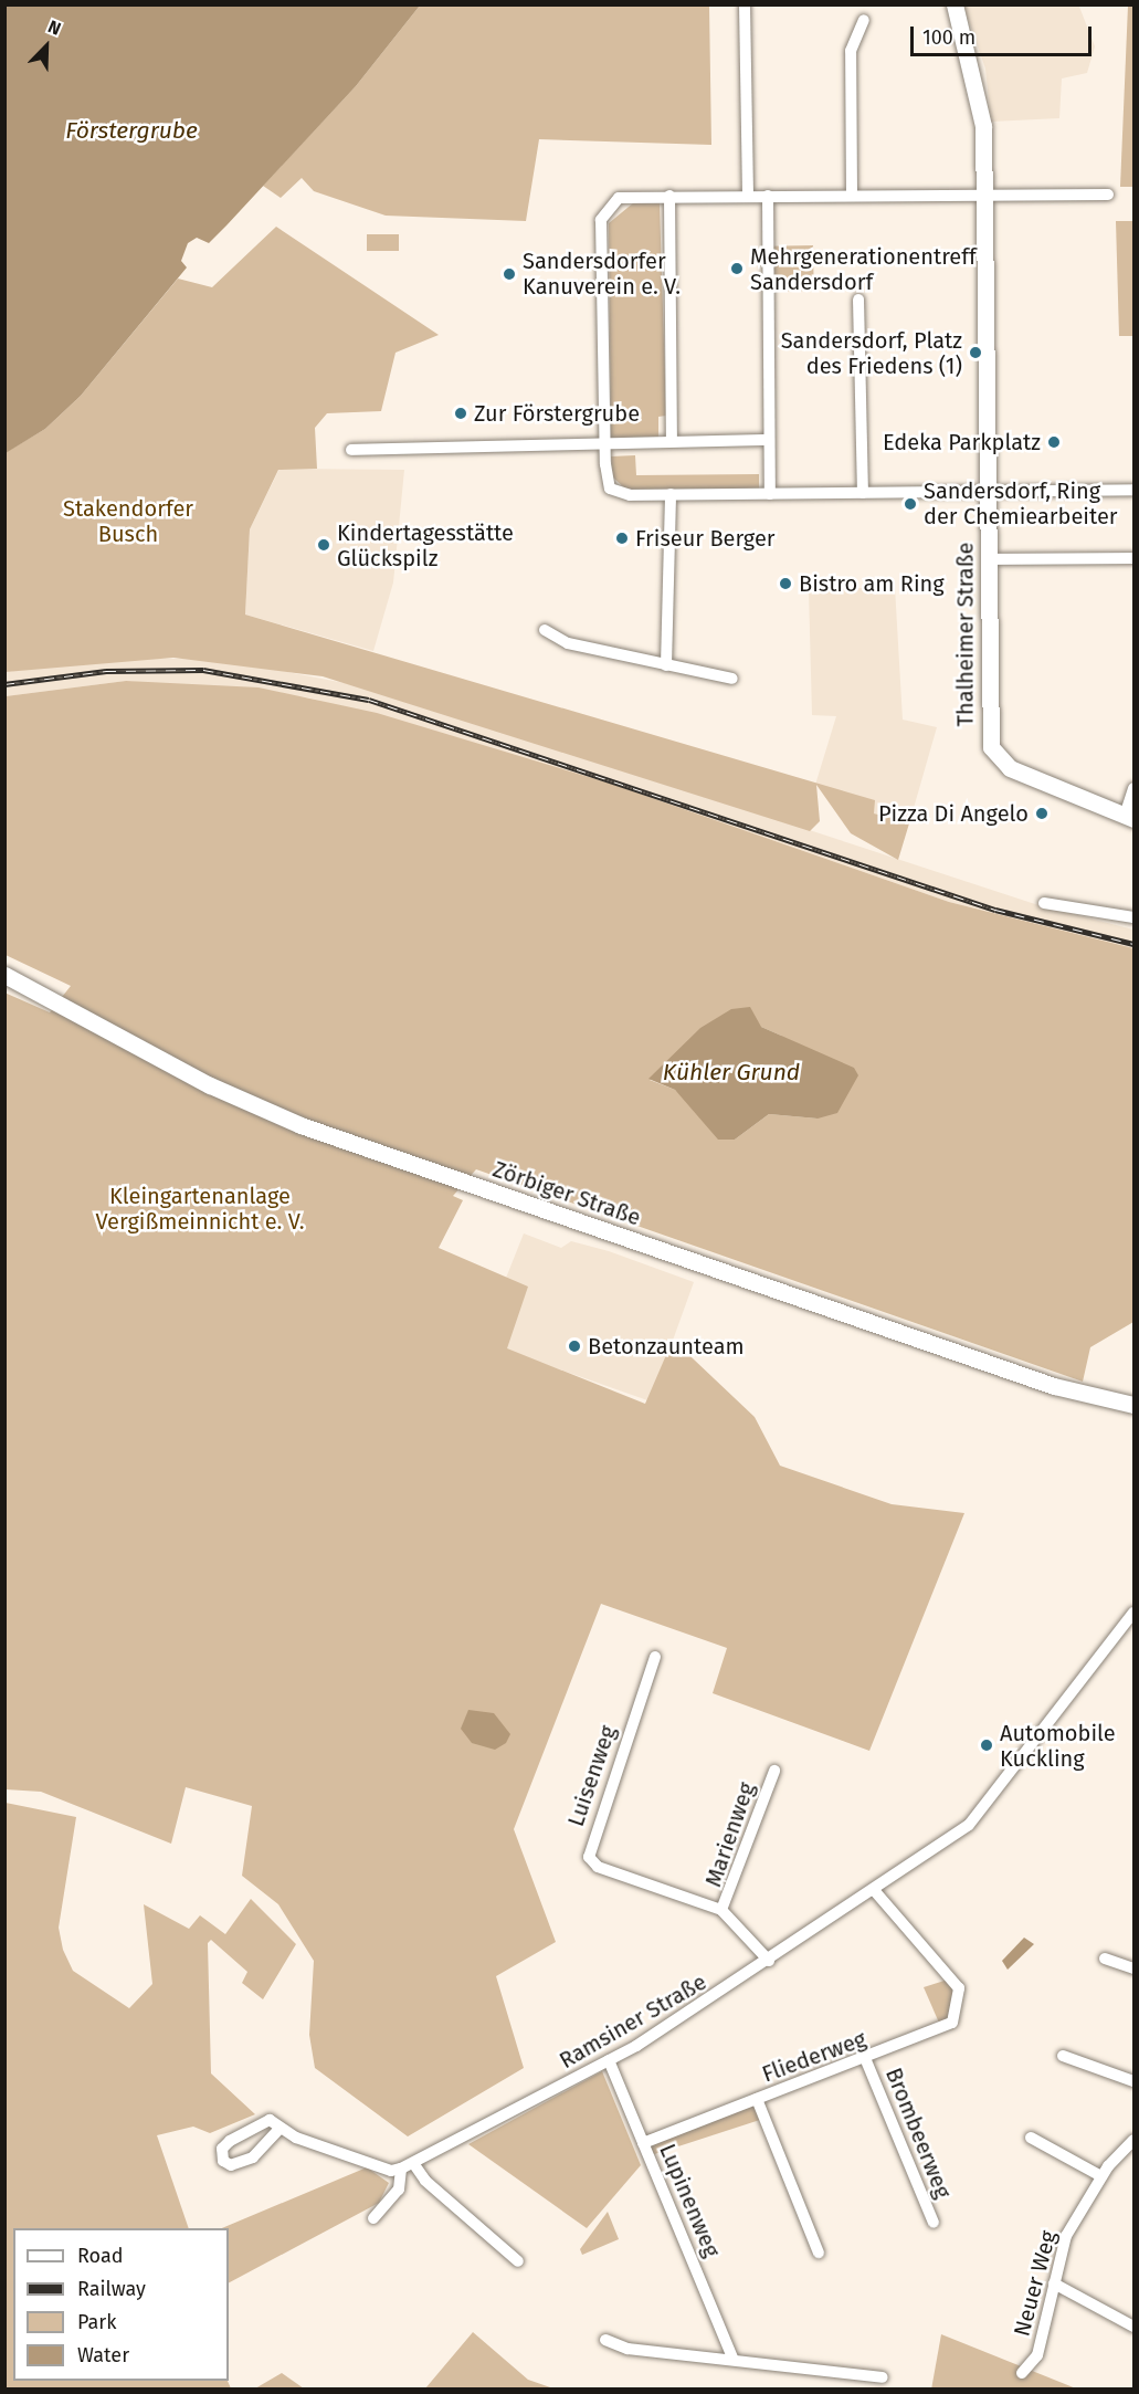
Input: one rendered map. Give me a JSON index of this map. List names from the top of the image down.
{
  "streets": {
    "street": [
      "Thalheimer Straße",
      "Zörbiger Straße",
      "Luisenweg",
      "Marienweg",
      "Ramsiner Straße",
      "Fliederweg",
      "Brombeerweg",
      "Lupinenweg",
      "Neuer Weg"
    ]
  },
  "crossings": [
    ["Luisenweg", "Marienweg"],
    ["Luisenweg", "Ramsiner Straße"],
    ["Ramsiner Straße", "Fliederweg"],
    ["Ramsiner Straße", "Lupinenweg"],
    ["Fliederweg", "Brombeerweg"],
    ["Fliederweg", "Lupinenweg"]
  ],
  "water": ["Förstergrube", "Kühler Grund"],
  "parks": ["Stakendorfer Busch", "Kleingartenanlage Vergißmeinnicht e. V."],
  "places": [
    "Mehrgenerationentreff Sandersdorf",
    "Sandersdorfer Kanuverein e. V.",
    "Sandersdorf, Platz des Friedens (1)",
    "Zur Förstergrube",
    "Edeka Parkplatz",
    "Sandersdorf, Ring der Chemiearbeiter",
    "Friseur Berger",
    "Kindertagesstätte Glückspilz",
    "Bistro am Ring",
    "Pizza Di Angelo",
    "Betonzaunteam",
    "Automobile Kuckling"
  ],
  "legend": [
    "Road",
    "Railway",
    "Park",
    "Water"
  ],
  "scale_bar": "100 m",
  "north": "top right"
}
